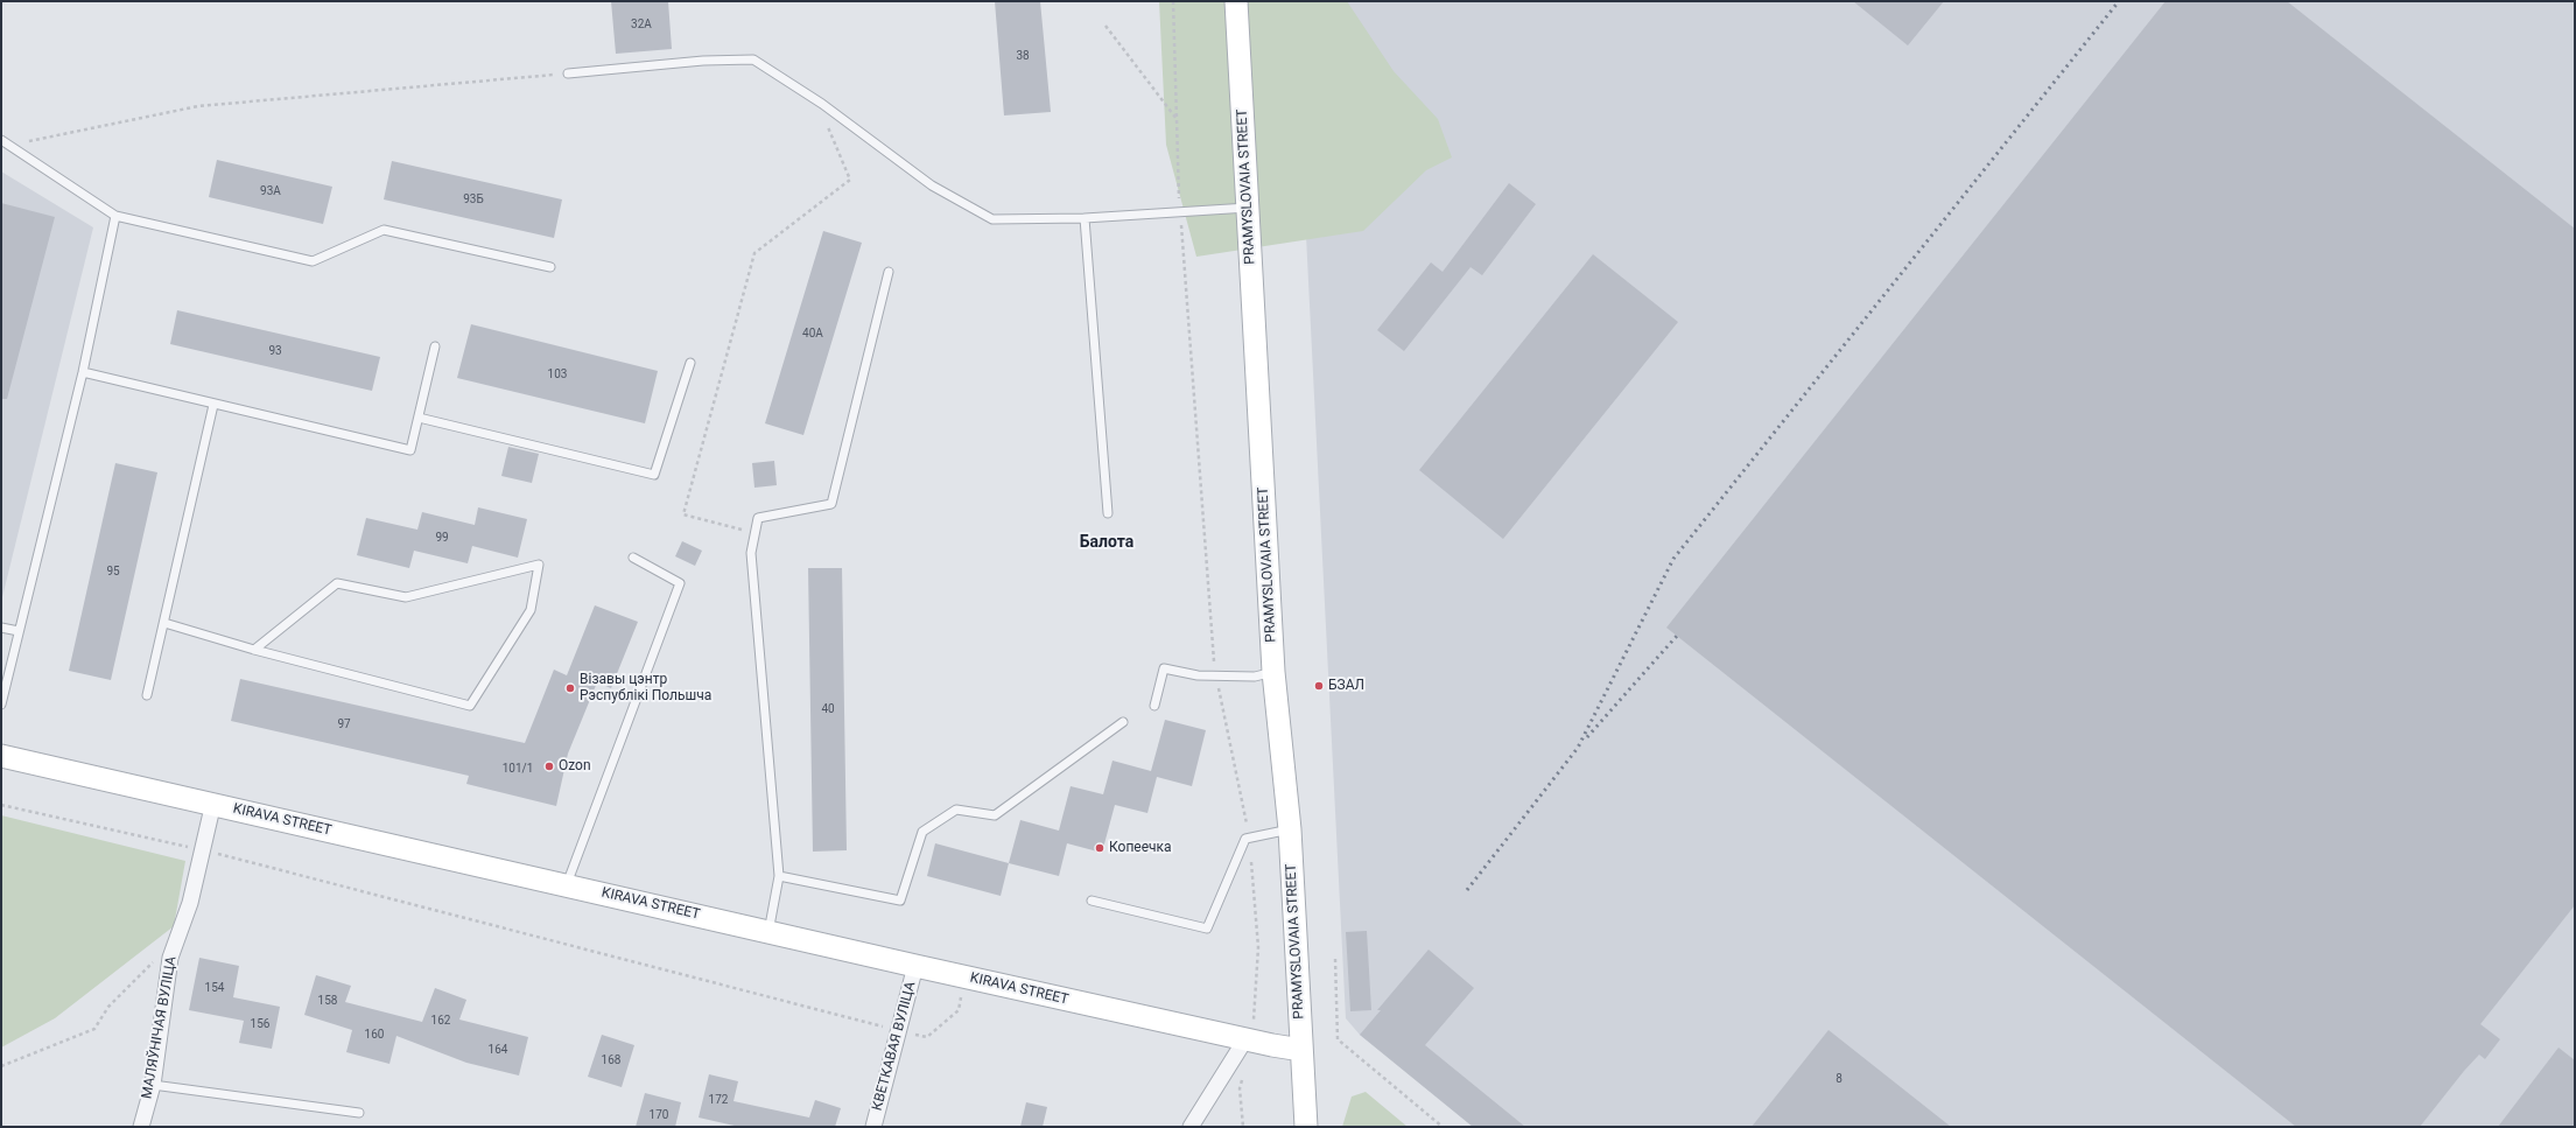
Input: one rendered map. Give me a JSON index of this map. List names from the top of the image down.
{
  "streets": {
    "main road": ["PRAMYSLOVAIA STREET", "KIRAVA STREET"],
    "street": ["МАЛЯЎНІЧАЯ ВУЛІЦА", "КВЕТКАВАЯ ВУЛІЦА"]
  },
  "crossings": [
    ["PRAMYSLOVAIA STREET", "KIRAVA STREET"],
    ["KIRAVA STREET", "МАЛЯЎНІЧАЯ ВУЛІЦА"],
    ["KIRAVA STREET", "КВЕТКАВАЯ ВУЛІЦА"]
  ],
  "districts": ["Балота"],
  "places": [
    "БЗАЛ",
    "Візавы цэнтр Рэспублікі Польшча",
    "Ozon",
    "Копеечка"
  ],
  "house_numbers": [
    "32А",
    "38",
    "93А",
    "93Б",
    "40А",
    "93",
    "103",
    "99",
    "95",
    "40",
    "97",
    "101/1",
    "154",
    "158",
    "162",
    "156",
    "160",
    "164",
    "168",
    "8",
    "172",
    "170"
  ]
}
